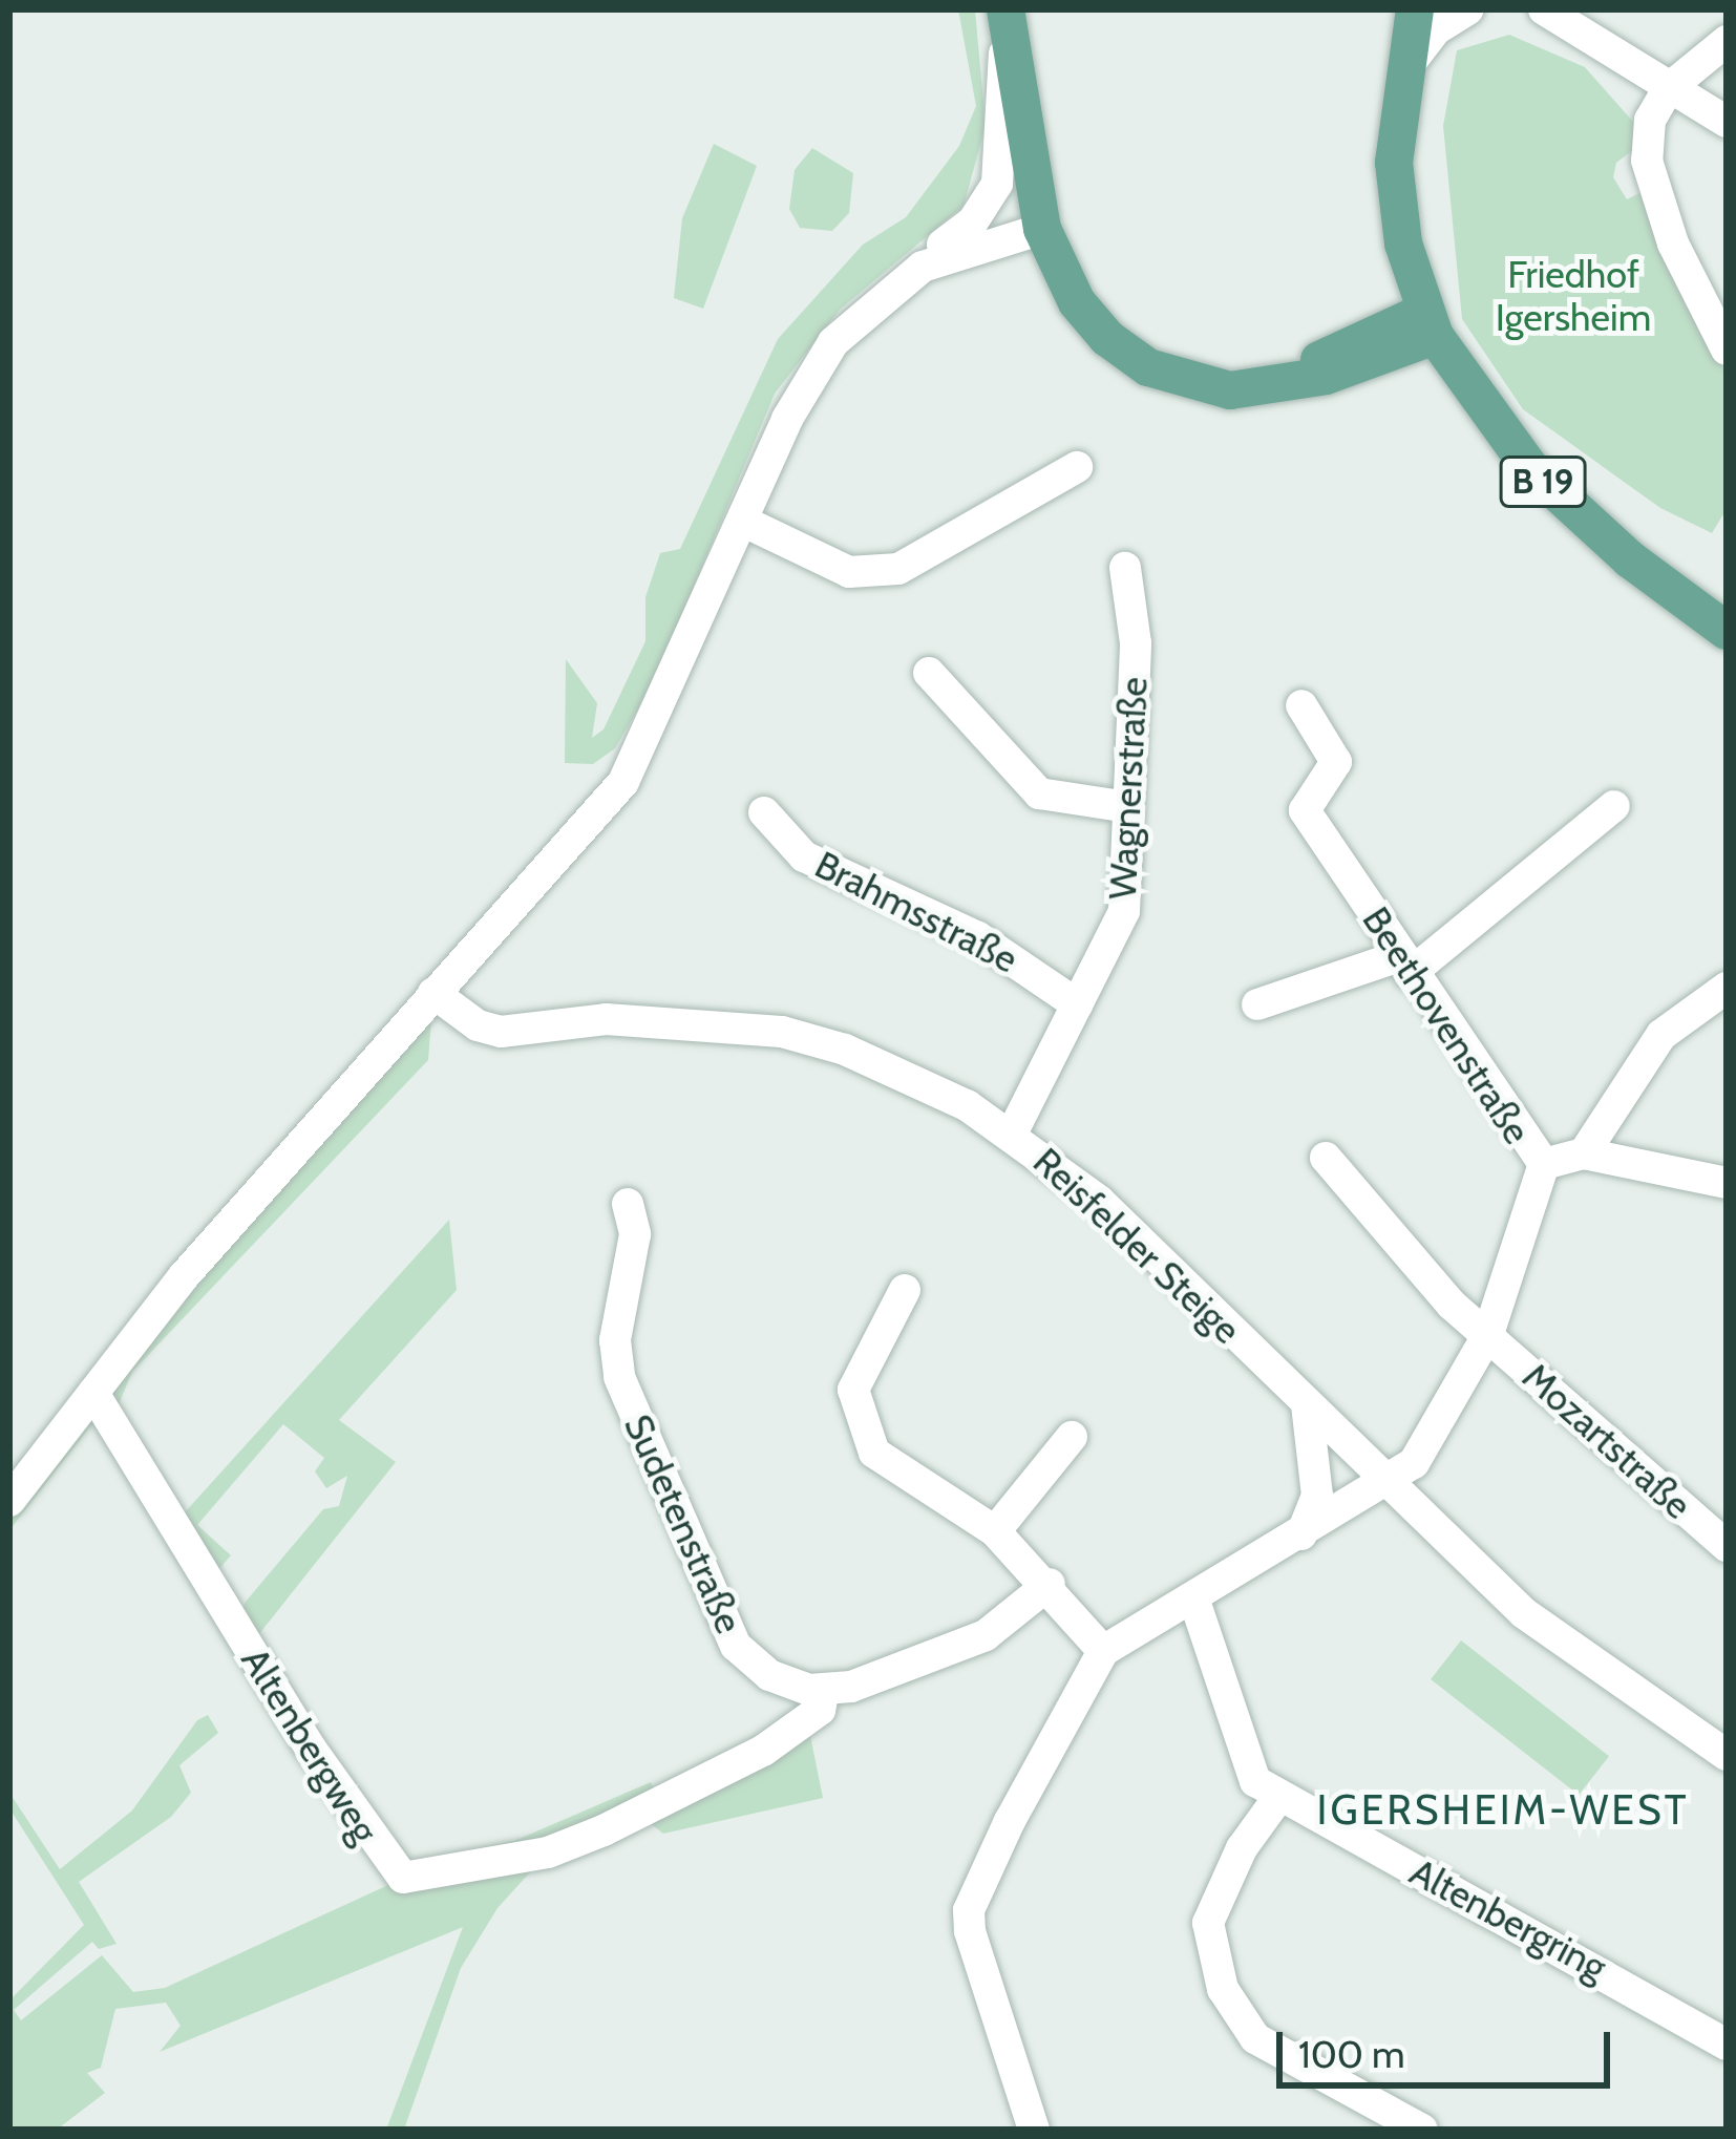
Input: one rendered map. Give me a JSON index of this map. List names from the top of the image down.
{
  "streets": {
    "main road": ["B 19"],
    "street": [
      "Wagnerstraße",
      "Brahmsstraße",
      "Beethovenstraße",
      "Reisfelder Steige",
      "Mozartstraße",
      "Sudetenstraße",
      "Altenbergweg",
      "Altenbergring"
    ]
  },
  "crossings": [
    ["Wagnerstraße", "Brahmsstraße"],
    ["Wagnerstraße", "Reisfelder Steige"],
    ["Beethovenstraße", "Reisfelder Steige"],
    ["Beethovenstraße", "Mozartstraße"],
    ["Sudetenstraße", "Altenbergweg"]
  ],
  "districts": ["IGERSHEIM-WEST"],
  "parks": ["Friedhof Igersheim"],
  "scale_bar": "100 m"
}
